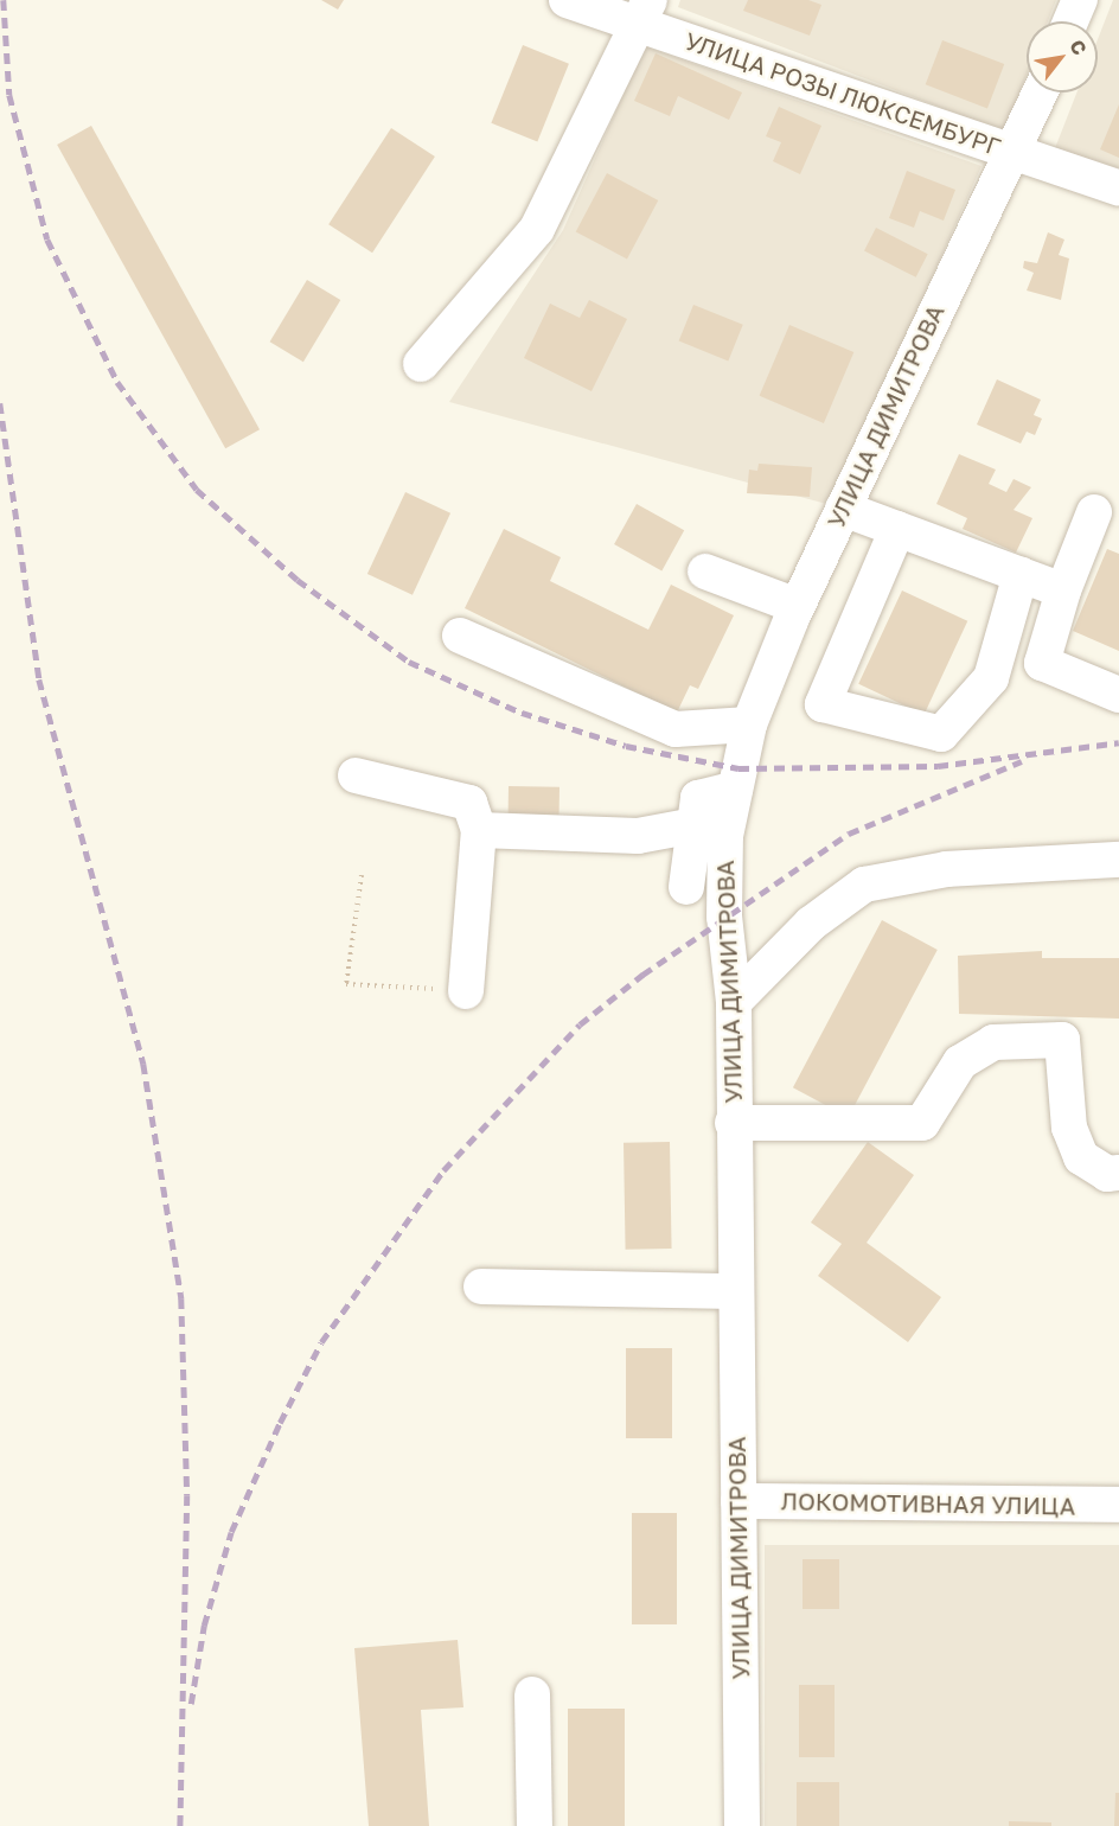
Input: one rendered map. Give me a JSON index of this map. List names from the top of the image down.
{
  "streets": {
    "street": ["УЛИЦА РОЗЫ ЛЮКСЕМБУРГ", "УЛИЦА ДИМИТРОВА", "ЛОКОМОТИВНАЯ УЛИЦА"]
  },
  "crossings": [
    ["УЛИЦА РОЗЫ ЛЮКСЕМБУРГ", "УЛИЦА ДИМИТРОВА"],
    ["УЛИЦА ДИМИТРОВА", "ЛОКОМОТИВНАЯ УЛИЦА"]
  ],
  "north": "top right"
}
